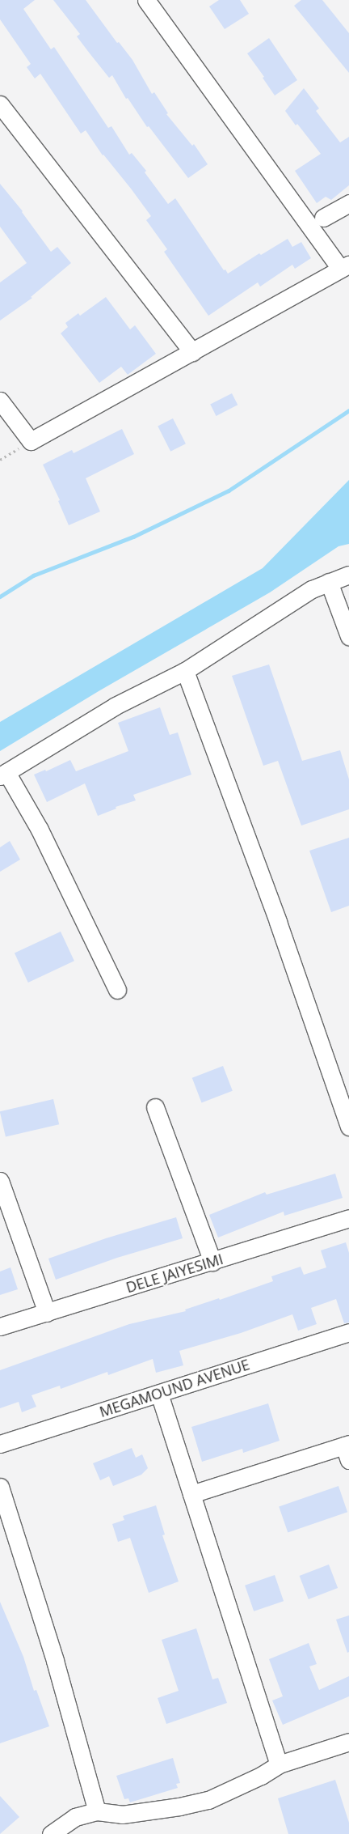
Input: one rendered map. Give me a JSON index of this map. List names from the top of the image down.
{
  "streets": {
    "street": ["DELE JAIYESIMI", "MEGAMOUND AVENUE"]
  }
}
